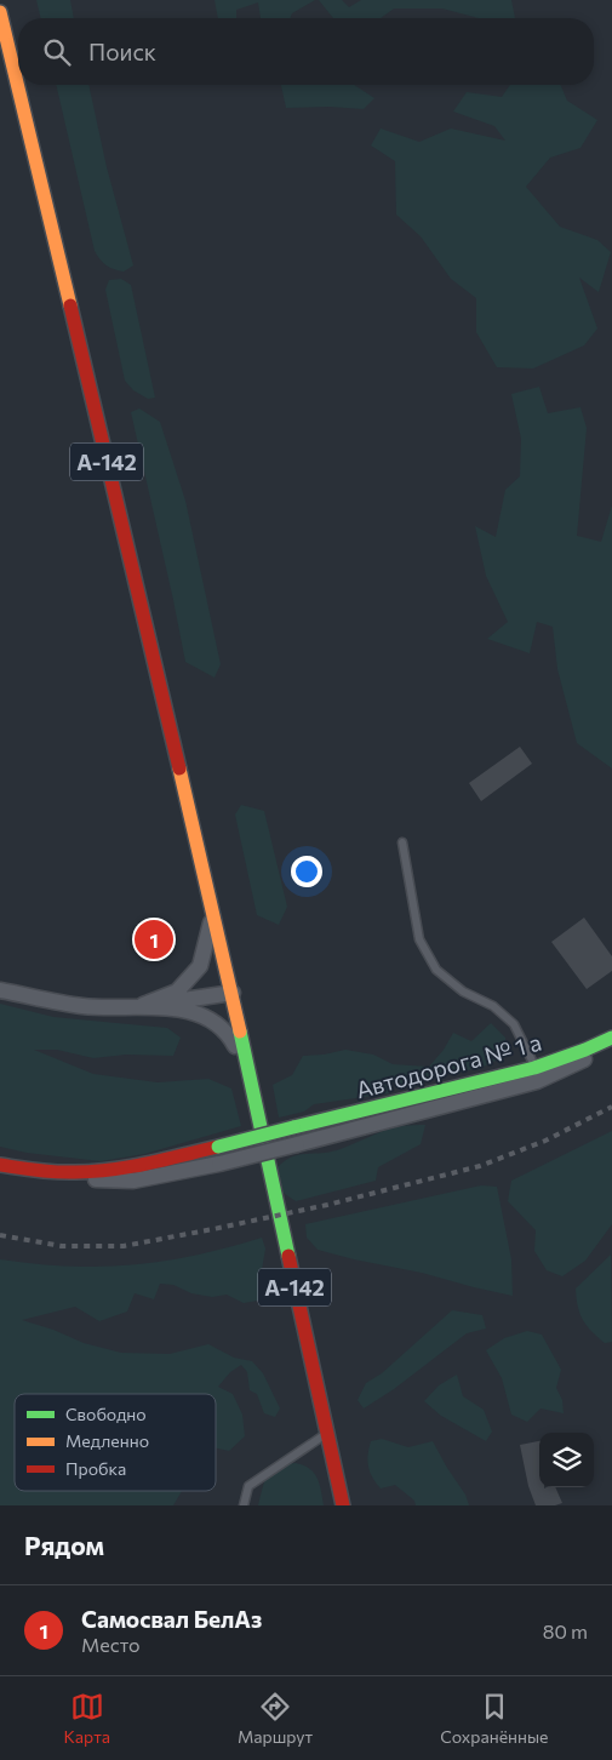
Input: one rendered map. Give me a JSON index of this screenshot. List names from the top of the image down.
{
  "streets": {
    "main road": ["А-142", "Автодорога № 1 а"]
  },
  "legend": ["Свободно", "Медленно", "Пробка"],
  "page": {
    "search": "Поиск",
    "pins": "1",
    "heading": "Рядом",
    "list": [
      {
        "mark": "1",
        "name": "Самосвал БелАз",
        "note": "Место",
        "value": "80 m"
      }
    ],
    "nav": ["Карта", "Маршрут", "Сохранённые"]
  }
}
